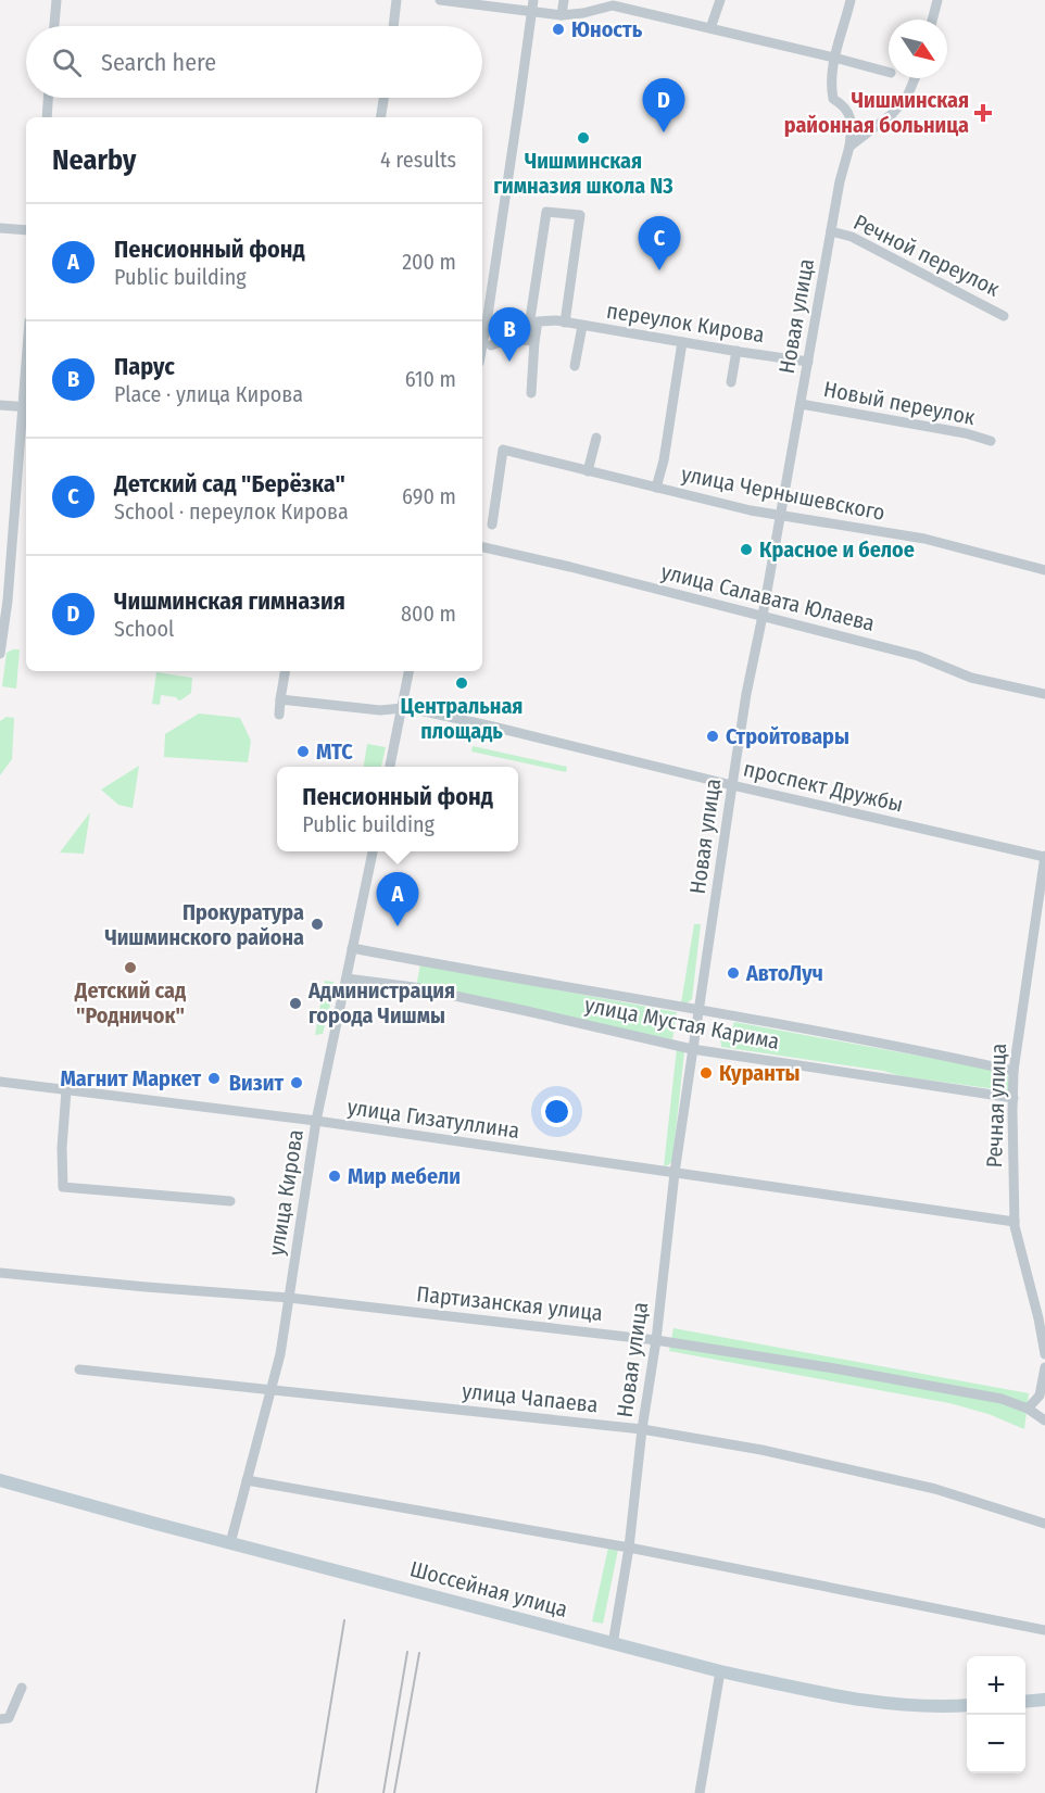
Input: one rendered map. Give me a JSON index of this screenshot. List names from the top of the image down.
{
  "streets": {
    "main road": ["Шоссейная улица"],
    "street": [
      "Речной переулок",
      "Новая улица",
      "переулок Кирова",
      "Новый переулок",
      "улица Чернышевского",
      "улица Салавата Юлаева",
      "проспект Дружбы",
      "улица Мустая Карима",
      "Речная улица",
      "улица Гизатуллина",
      "улица Кирова",
      "Партизанская улица",
      "улица Чапаева"
    ]
  },
  "crossings": [
    ["Речной переулок", "Новая улица"],
    ["Новая улица", "переулок Кирова"],
    ["Новая улица", "Новый переулок"],
    ["Новая улица", "улица Чернышевского"],
    ["Новая улица", "улица Салавата Юлаева"],
    ["Новая улица", "проспект Дружбы"],
    ["Новая улица", "улица Мустая Карима"],
    ["Новая улица", "улица Гизатуллина"],
    ["Новая улица", "Партизанская улица"],
    ["Новая улица", "улица Чапаева"],
    ["Новая улица", "Шоссейная улица"],
    ["проспект Дружбы", "Речная улица"],
    ["улица Мустая Карима", "Речная улица"],
    ["улица Мустая Карима", "улица Кирова"],
    ["Речная улица", "улица Гизатуллина"],
    ["улица Гизатуллина", "улица Кирова"],
    ["улица Кирова", "Партизанская улица"],
    ["улица Кирова", "улица Чапаева"],
    ["улица Кирова", "Шоссейная улица"]
  ],
  "places": {
    "other": [
      "Юность",
      "Чишминская гимназия школа N3",
      "Красное и белое",
      "Центральная площадь",
      "Стройтовары",
      "МТС",
      "Прокуратура Чишминского района",
      "Детский сад \"Родничок\"",
      "АвтоЛуч",
      "Администрация города Чишмы",
      "Куранты",
      "Магнит Маркет",
      "Визит",
      "Мир мебели"
    ],
    "health": ["Чишминская районная больница"]
  },
  "north": "bottom right",
  "page": {
    "search": "Search here",
    "pins": [
      "D",
      "C",
      "B",
      "A"
    ],
    "heading": ["Nearby", "4 results"],
    "list": [
      {
        "mark": "A",
        "name": "Пенсионный фонд",
        "note": "Public building",
        "value": "200 m"
      },
      {
        "mark": "B",
        "name": "Парус",
        "note": "Place · улица Кирова",
        "value": "610 m"
      },
      {
        "mark": "C",
        "name": "Детский сад \"Берёзка\"",
        "note": "School · переулок Кирова",
        "value": "690 m"
      },
      {
        "mark": "D",
        "name": "Чишминская гимназия",
        "note": "School",
        "value": "800 m"
      }
    ],
    "popup": ["Пенсионный фонд", "Public building"],
    "map_buttons": ["+", "−"]
  }
}
